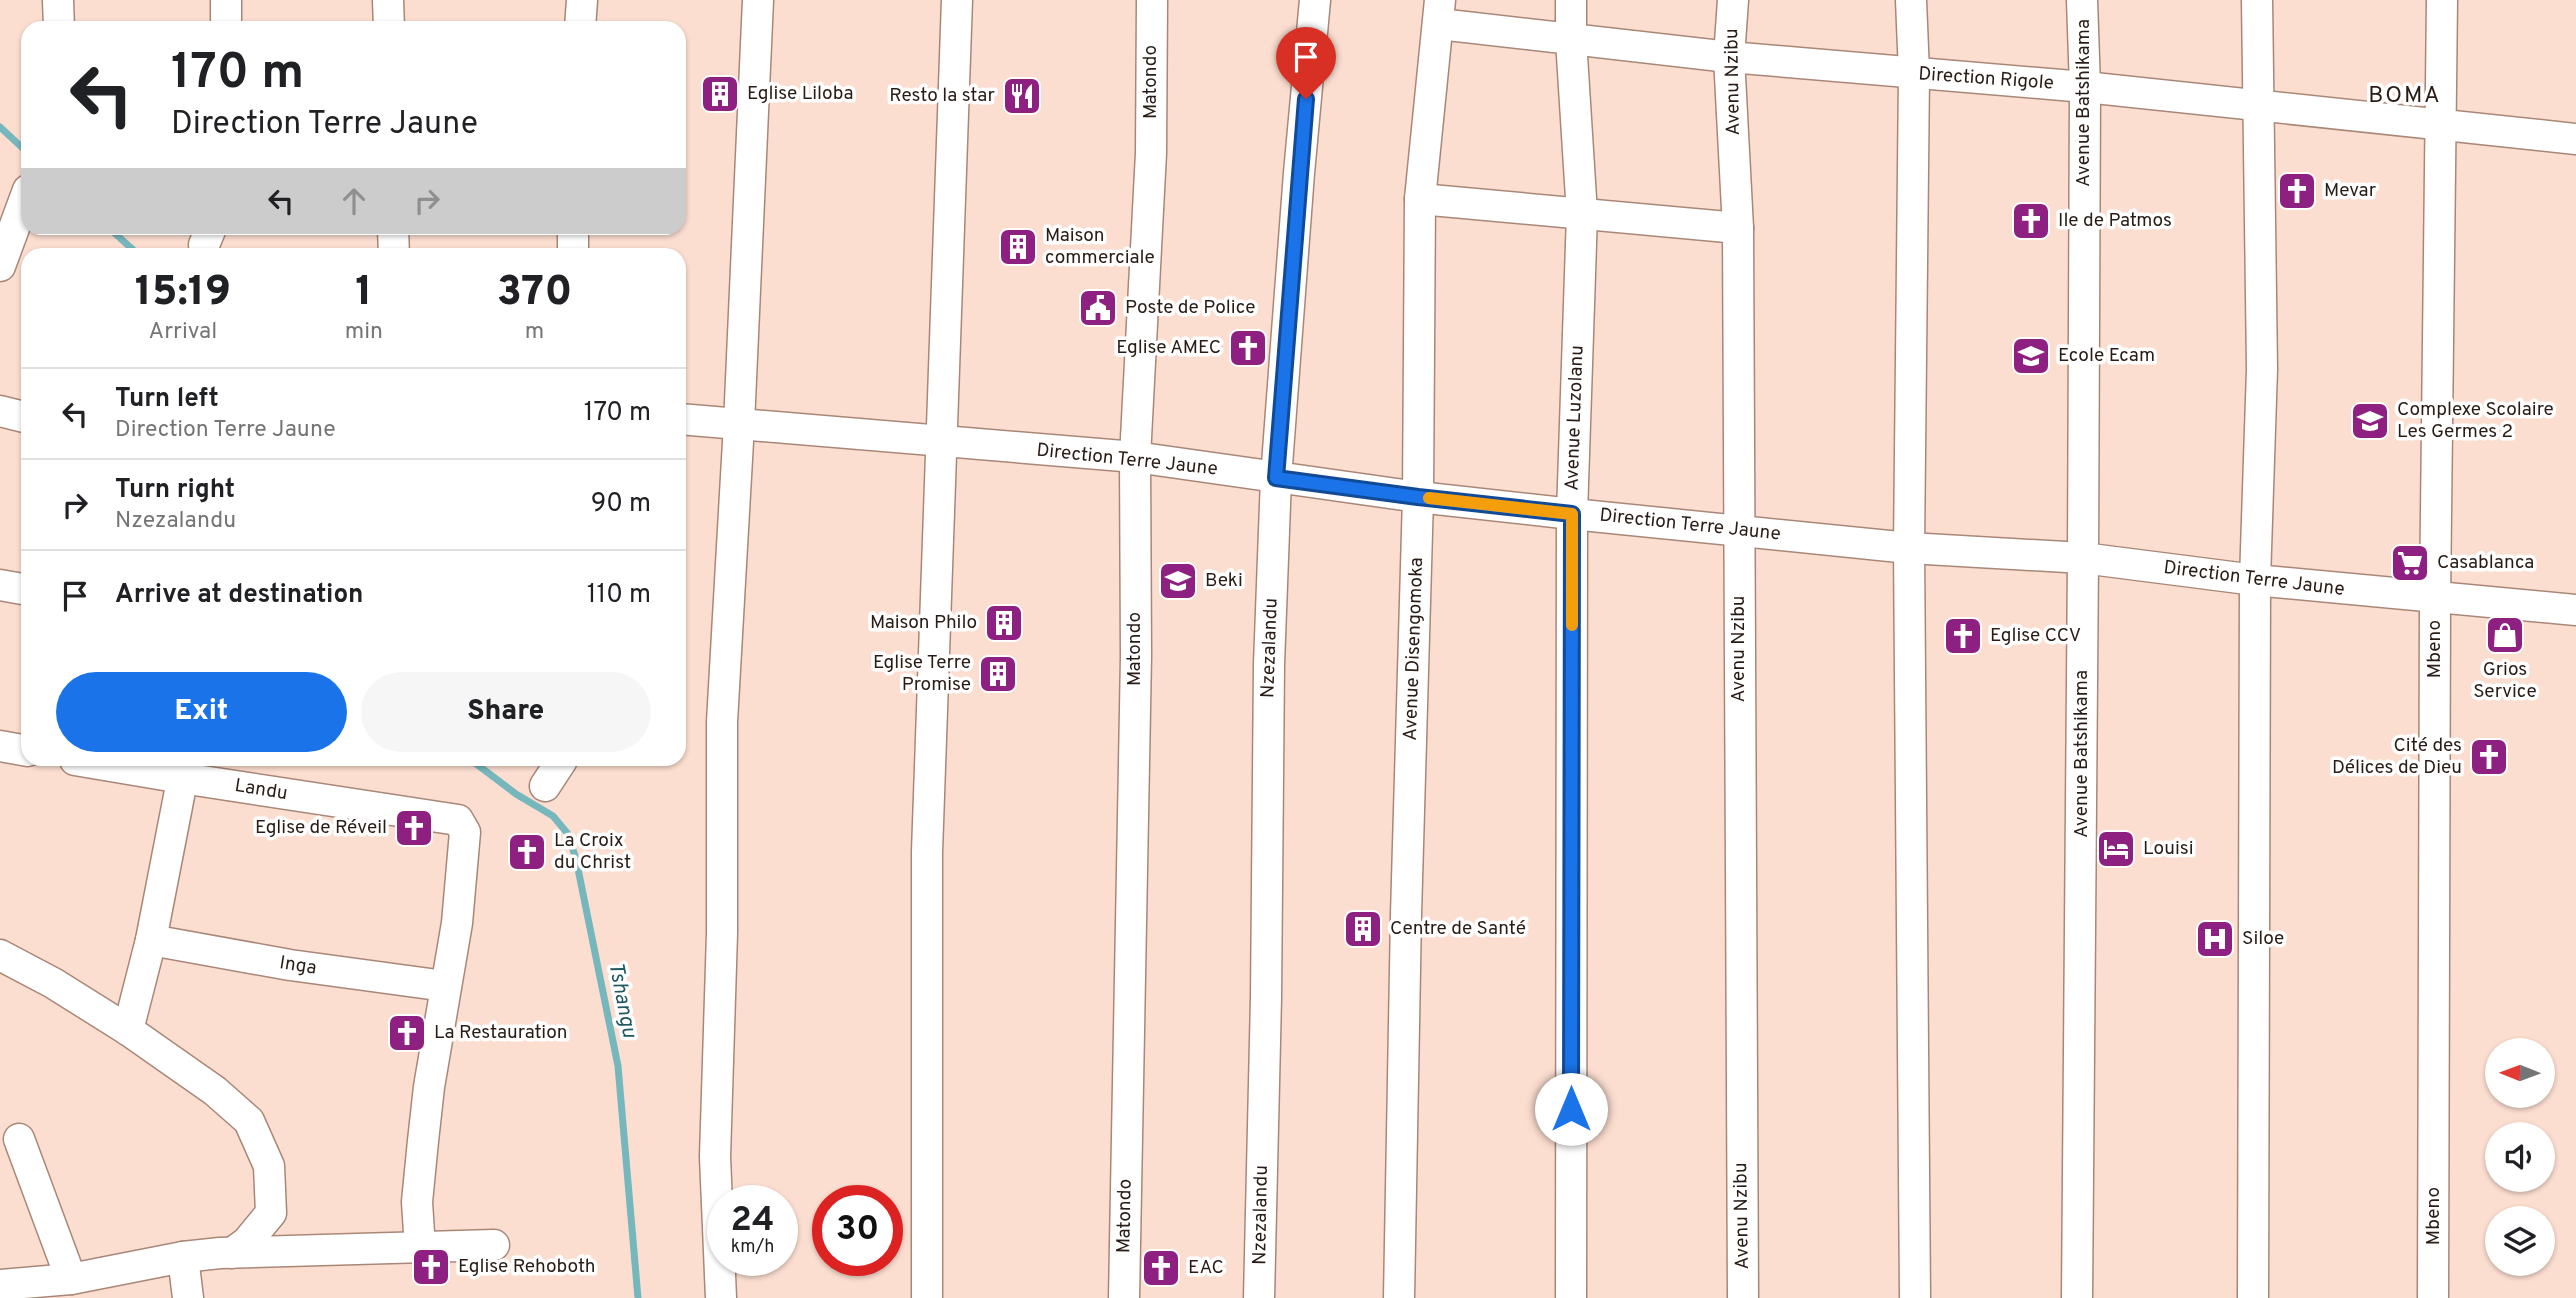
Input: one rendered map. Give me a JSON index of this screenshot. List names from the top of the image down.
{
  "streets": {
    "street": [
      "Direction Rigole",
      "Matondo",
      "Avenu Nzibu",
      "Avenue Batshikama",
      "Avenue Luzolanu",
      "Direction Terre Jaune",
      "Nzezalandu",
      "Avenue Disengomoka",
      "Mbeno",
      "Landu",
      "Inga"
    ]
  },
  "crossings": [
    ["Direction Rigole", "Avenu Nzibu"],
    ["Direction Rigole", "Avenue Batshikama"],
    ["Direction Rigole", "Avenue Luzolanu"],
    ["Direction Rigole", "Avenue Disengomoka"],
    ["Direction Rigole", "Mbeno"],
    ["Matondo", "Direction Terre Jaune"],
    ["Avenu Nzibu", "Direction Terre Jaune"],
    ["Avenue Batshikama", "Direction Terre Jaune"],
    ["Avenue Luzolanu", "Direction Terre Jaune"],
    ["Direction Terre Jaune", "Nzezalandu"],
    ["Direction Terre Jaune", "Avenue Disengomoka"],
    ["Direction Terre Jaune", "Mbeno"],
    ["Landu", "Inga"]
  ],
  "districts": ["BOMA"],
  "water": ["Tshangu"],
  "places": {
    "building": [
      "Eglise Liloba",
      "Maison commerciale",
      "Maison Philo",
      "Eglise Terre Promise",
      "Centre de Santé"
    ],
    "restaurant": ["Resto la star"],
    "church": [
      "Mevar",
      "Ile de Patmos",
      "Eglise AMEC",
      "Eglise CCV",
      "Cité des Délices de Dieu",
      "Eglise de Réveil",
      "La Croix du Christ",
      "La Restauration",
      "Eglise Rehoboth",
      "EAC"
    ],
    "public building": ["Poste de Police"],
    "school or university": ["Ecole Ecam", "Complexe Scolaire Les Germes 2", "Beki"],
    "supermarket": ["Casablanca"],
    "shop": ["Grios Service"],
    "hotel": ["Louisi"],
    "hospital": ["Siloe"]
  },
  "north": "left",
  "page": {
    "turn": ["170 m", "Direction Terre Jaune"],
    "eta": [
      "15:19",
      "Arrival",
      "1",
      "min",
      "370",
      "m"
    ],
    "list": [
      {
        "name": "Turn left",
        "note": "Direction Terre Jaune",
        "value": "170 m"
      },
      {
        "name": "Turn right",
        "note": "Nzezalandu",
        "value": "90 m"
      },
      {
        "name": "Arrive at destination",
        "value": "110 m"
      }
    ],
    "buttons": ["Exit", "Share"],
    "speed": "24 km/h",
    "limit": "30"
  }
}
